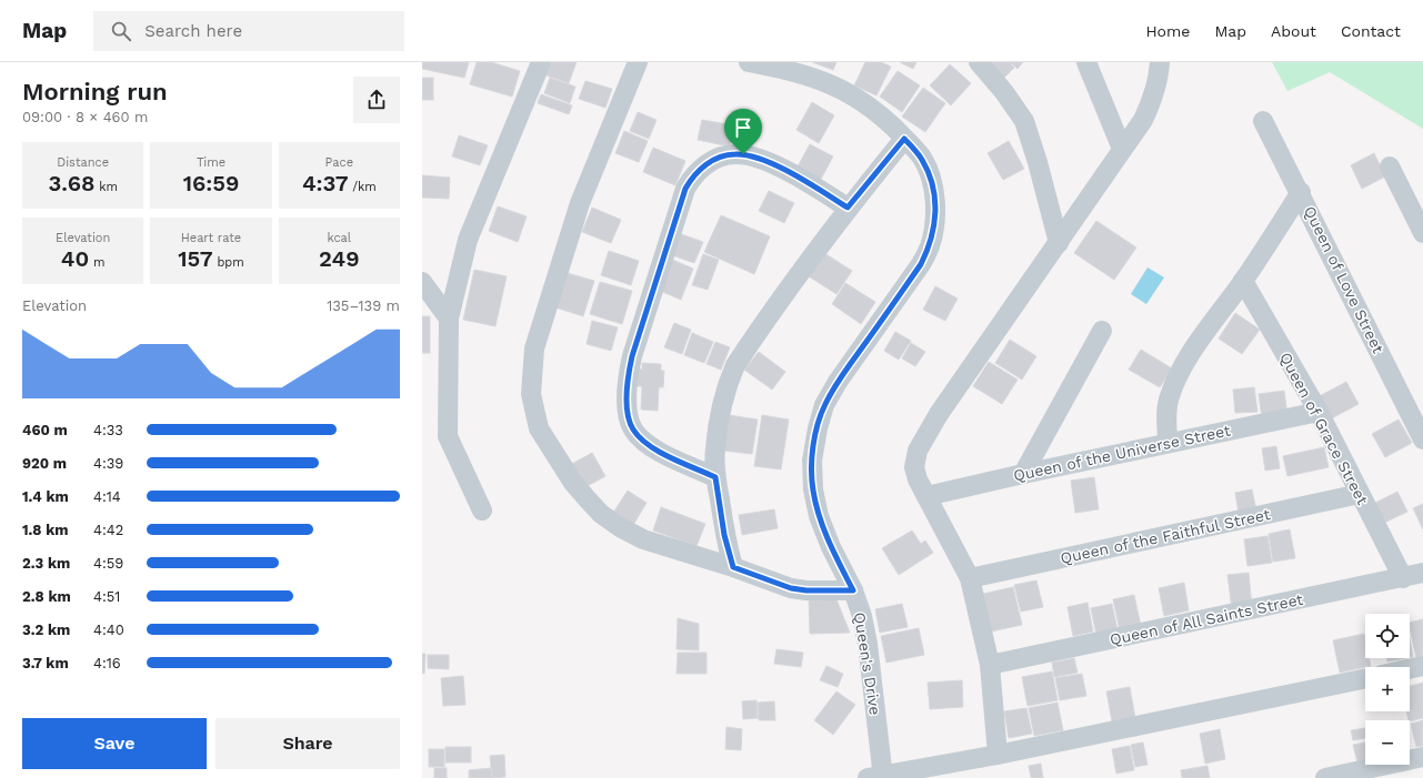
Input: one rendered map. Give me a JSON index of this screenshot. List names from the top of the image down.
{
  "streets": {
    "street": [
      "Queen of Love Street",
      "Queen of Grace Street",
      "Queen of the Universe Street",
      "Queen of the Faithful Street",
      "Queen of All Saints Street",
      "Queen's Drive"
    ]
  },
  "crossings": [
    ["Queen of Grace Street", "Queen of the Universe Street"],
    ["Queen of Grace Street", "Queen of the Faithful Street"],
    ["Queen of Grace Street", "Queen of All Saints Street"]
  ],
  "page": {
    "header": "Map",
    "search": "Search here",
    "nav": [
      "Home",
      "Map",
      "About",
      "Contact"
    ],
    "heading": ["Morning run", "09:00 · 8 × 460 m"],
    "stats": [
      ["Distance", "3.68 km"],
      ["Time", "16:59"],
      ["Pace", "4:37 /km"],
      ["Elevation", "40 m"],
      ["Heart rate", "157 bpm"],
      ["kcal", "249"]
    ],
    "chart": ["Elevation", "135–139 m"],
    "list": [
      {
        "name": "460 m",
        "note": "4:33"
      },
      {
        "name": "920 m",
        "note": "4:39"
      },
      {
        "name": "1.4 km",
        "note": "4:14"
      },
      {
        "name": "1.8 km",
        "note": "4:42"
      },
      {
        "name": "2.3 km",
        "note": "4:59"
      },
      {
        "name": "2.8 km",
        "note": "4:51"
      },
      {
        "name": "3.2 km",
        "note": "4:40"
      },
      {
        "name": "3.7 km",
        "note": "4:16"
      }
    ],
    "map_buttons": ["+", "−"],
    "buttons": ["Save", "Share"]
  }
}
